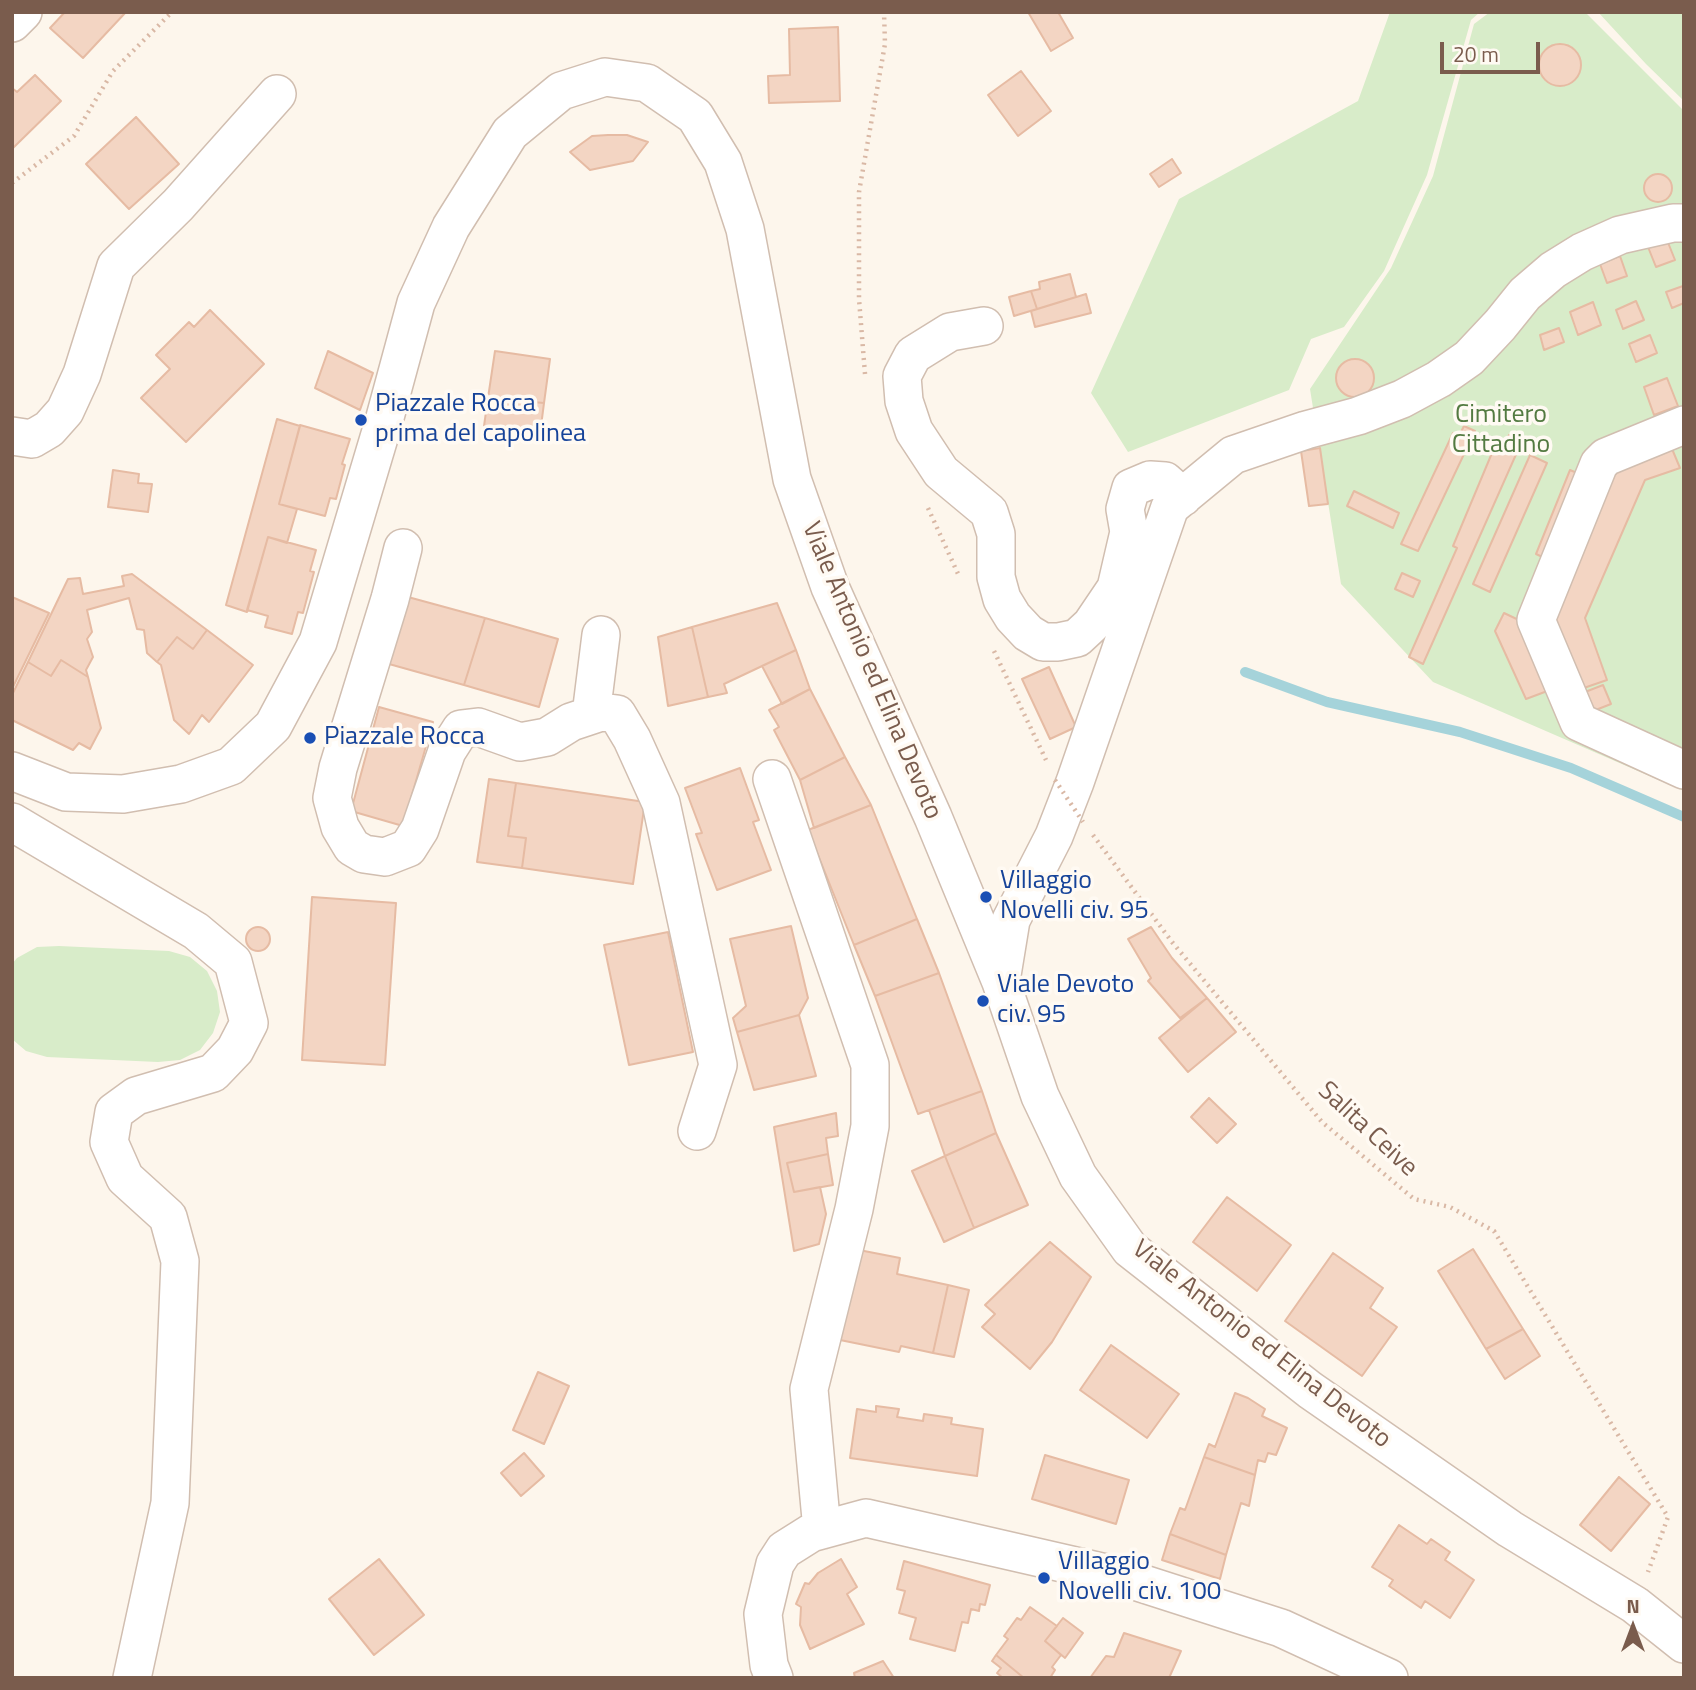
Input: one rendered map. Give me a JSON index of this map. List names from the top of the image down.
{
  "streets": {
    "street": ["Viale Antonio ed Elina Devoto"],
    "path": ["Salita Ceive"]
  },
  "crossings": [
    ["Viale Antonio ed Elina Devoto", "Salita Ceive"]
  ],
  "parks": ["Cimitero Cittadino"],
  "places": [
    "Piazzale Rocca prima del capolinea",
    "Piazzale Rocca",
    "Villaggio Novelli civ. 95",
    "Viale Devoto civ. 95",
    "Villaggio Novelli civ. 100"
  ],
  "scale_bar": "20 m",
  "north": "top"
}
